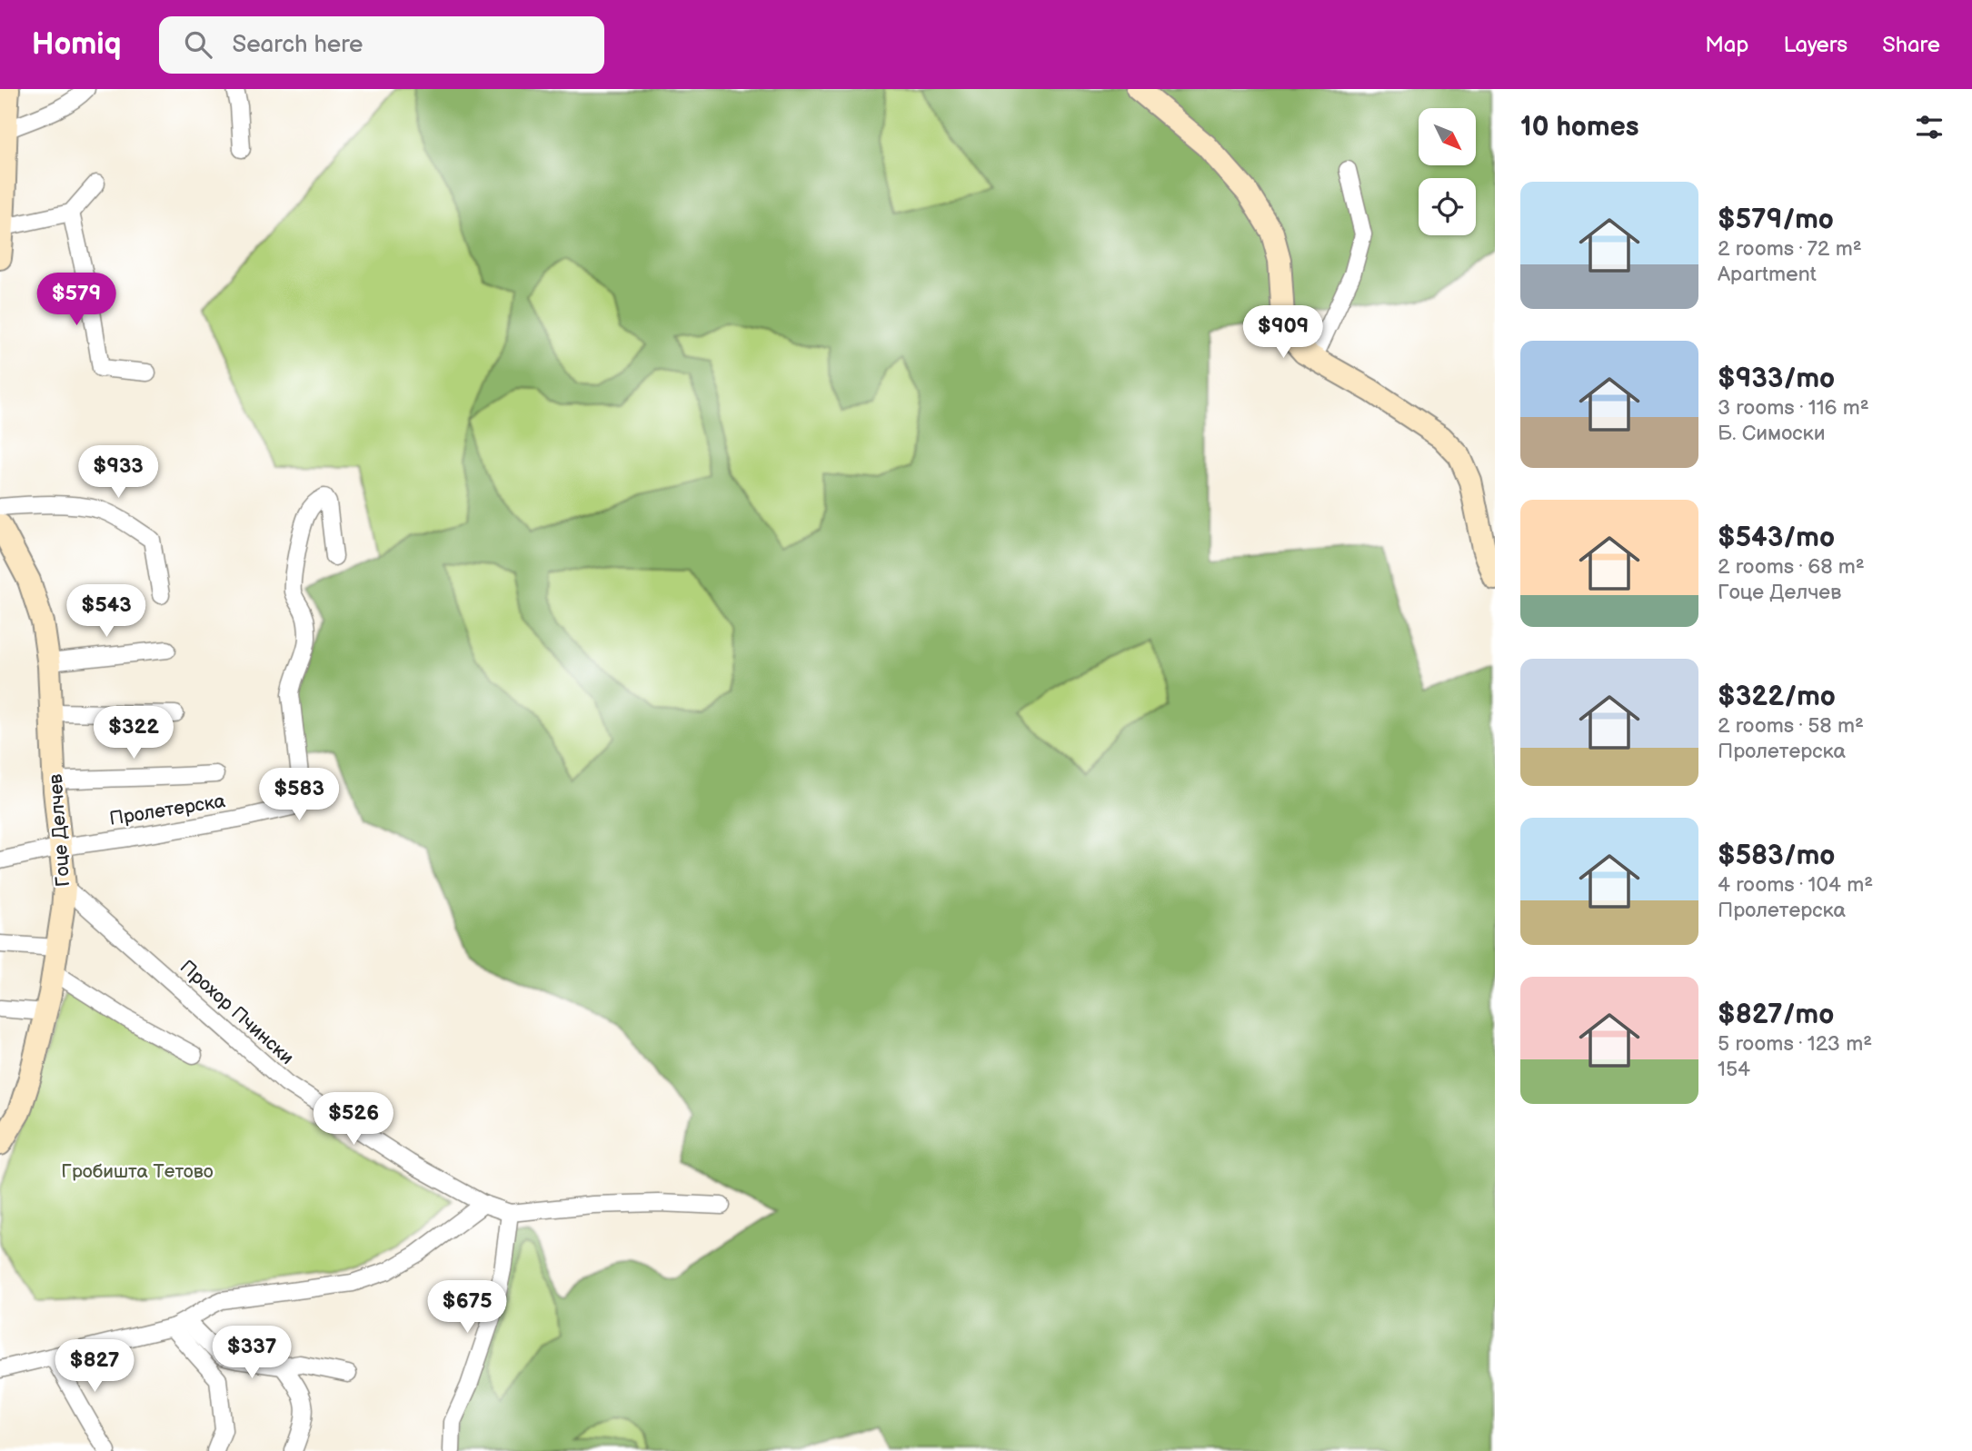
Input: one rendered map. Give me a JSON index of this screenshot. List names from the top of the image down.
{
  "streets": {
    "street": ["Пролетерска", "Гоце Делчев", "Прохор Пчински"]
  },
  "crossings": [
    ["Пролетерска", "Гоце Делчев"],
    ["Гоце Делчев", "Прохор Пчински"]
  ],
  "parks": ["Гробишта Тетово"],
  "north": "bottom right",
  "page": {
    "header": "Homiq",
    "search": "Search here",
    "nav": ["Map", "Layers", "Share"],
    "heading": "10 homes",
    "list": [
      {
        "name": "$579/mo",
        "note": "2 rooms · 72 m² · Apartment"
      },
      {
        "name": "$933/mo",
        "note": "3 rooms · 116 m² · Б. Симоски"
      },
      {
        "name": "$543/mo",
        "note": "2 rooms · 68 m² · Гоце Делчев"
      },
      {
        "name": "$322/mo",
        "note": "2 rooms · 58 m² · Пролетерска"
      },
      {
        "name": "$583/mo",
        "note": "4 rooms · 104 m² · Пролетерска"
      },
      {
        "name": "$827/mo",
        "note": "5 rooms · 123 m² · 154"
      }
    ],
    "price": [
      "$579",
      "$909",
      "$933",
      "$543",
      "$322",
      "$583",
      "$526",
      "$675",
      "$337",
      "$827"
    ]
  }
}
